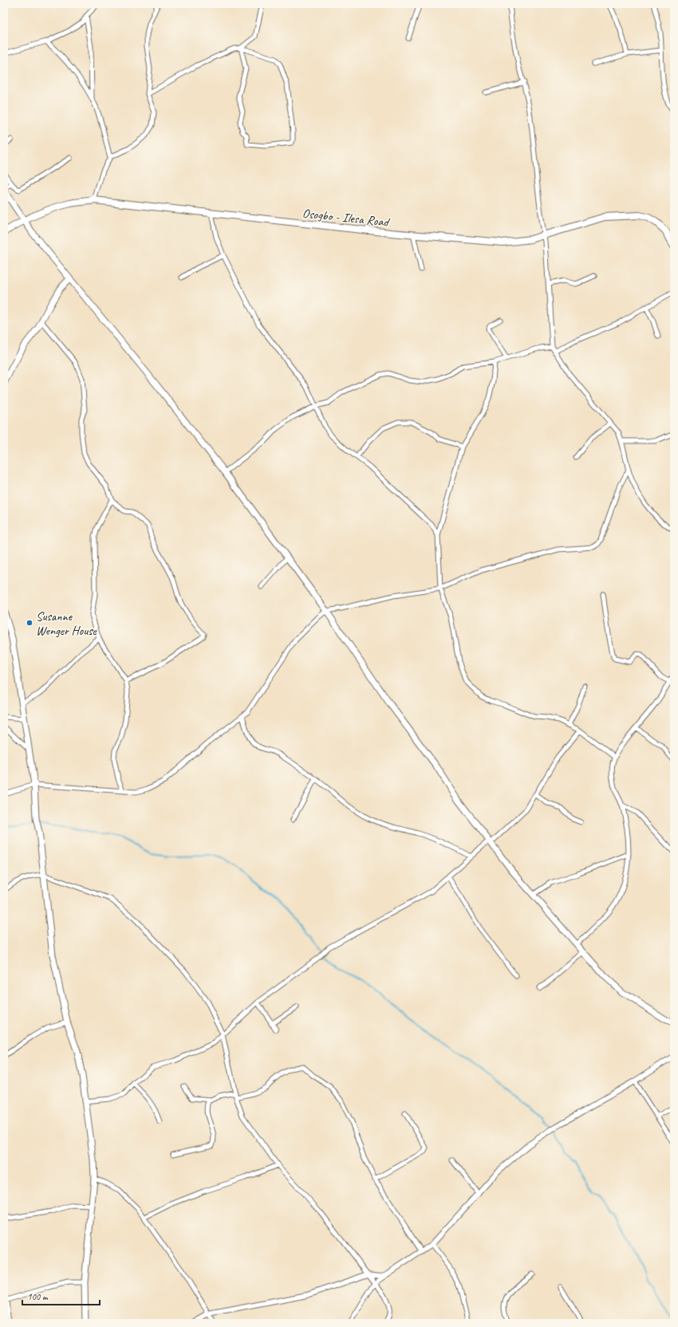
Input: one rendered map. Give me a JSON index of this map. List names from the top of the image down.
{
  "streets": {
    "main road": ["Osogbo - Ilesa Road"]
  },
  "places": ["Susanne Wenger House"],
  "scale_bar": "100 m"
}
